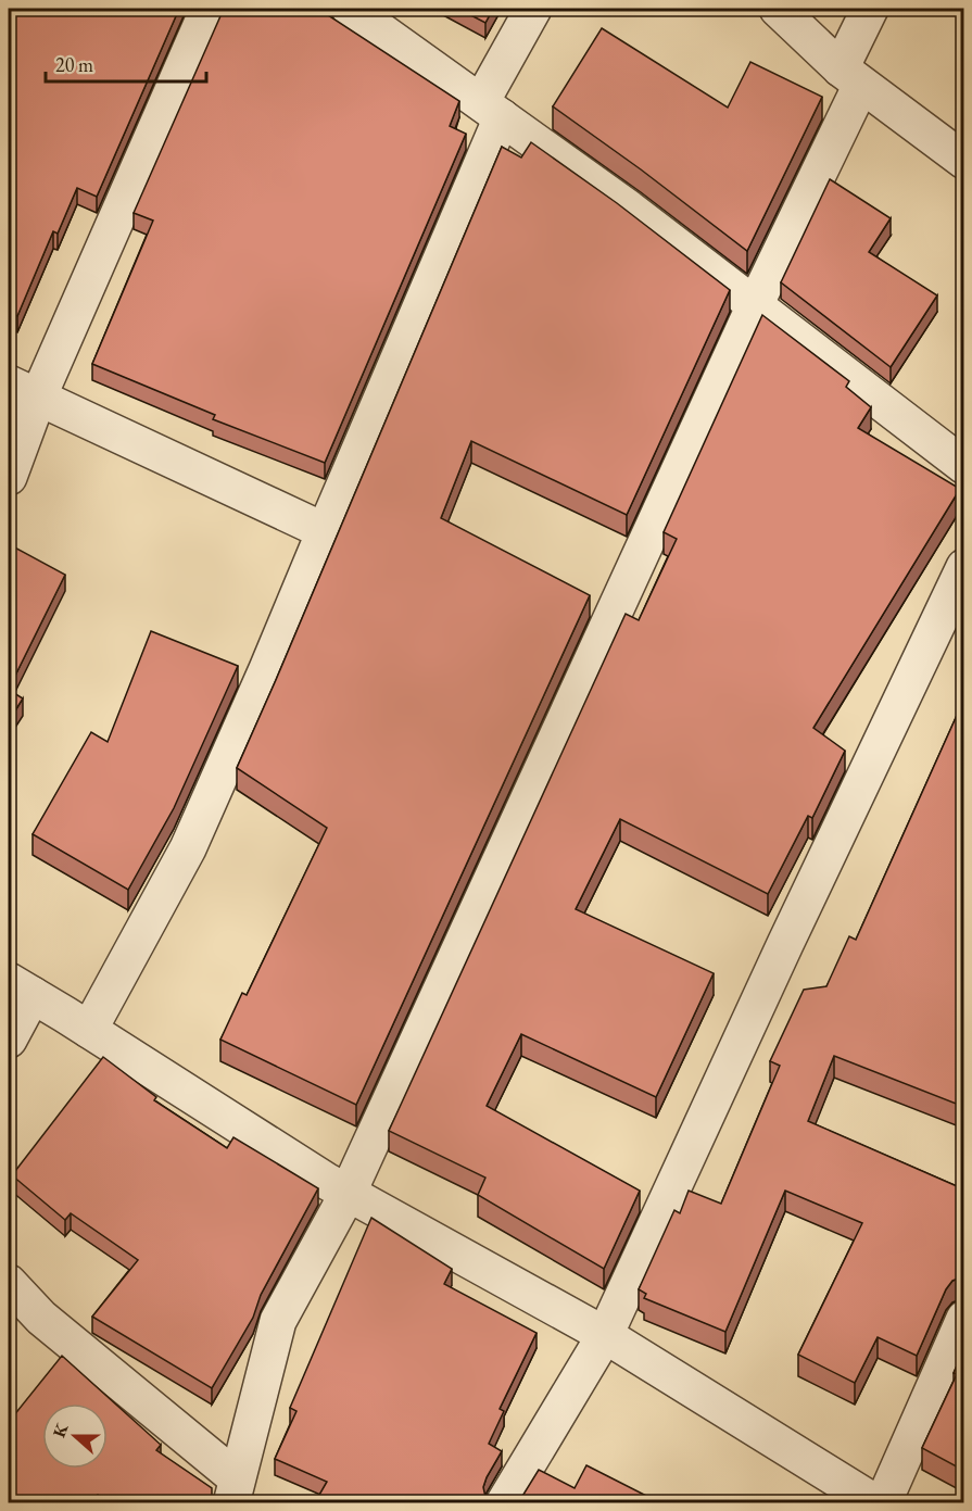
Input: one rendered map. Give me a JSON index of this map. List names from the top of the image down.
{
  "scale_bar": "20 m",
  "north": "left"
}
